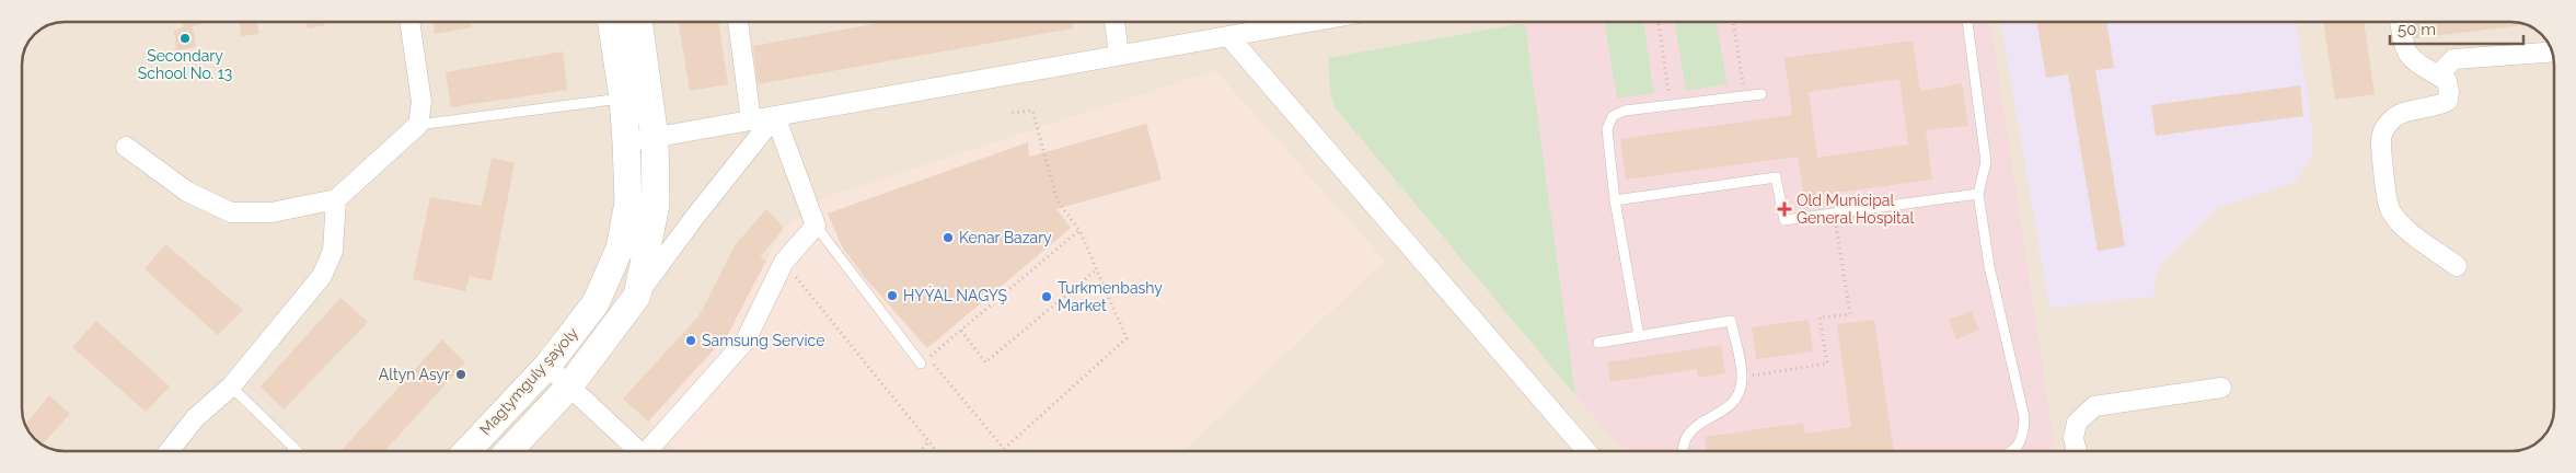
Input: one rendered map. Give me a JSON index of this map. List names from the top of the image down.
{
  "streets": {
    "street": ["Magtymguly şaýoly"]
  },
  "places": {
    "other": [
      "Secondary School No. 13",
      "Kenar Bazary",
      "HYÝAL NAGYŞ",
      "Turkmenbashy Market",
      "Samsung Service",
      "Altyn Asyr"
    ],
    "health": ["Old Municipal General Hospital"]
  },
  "scale_bar": "50 m"
}
